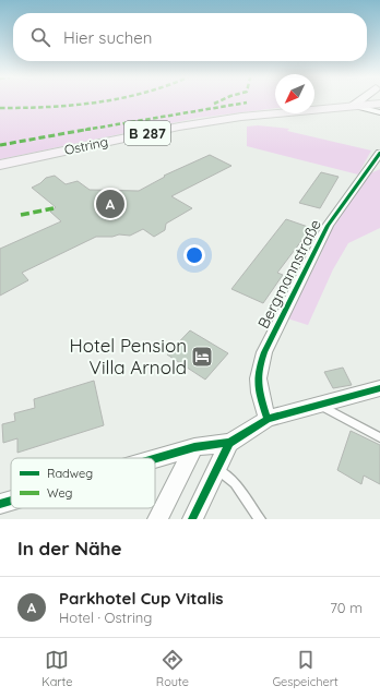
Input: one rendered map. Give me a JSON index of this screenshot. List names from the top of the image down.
{
  "streets": {
    "main road": ["B 287", "Ostring"],
    "street": ["Bergmannstraße"]
  },
  "places": {
    "hotel": ["Hotel Pension Villa Arnold"]
  },
  "legend": ["Radweg", "Weg"],
  "north": "bottom left",
  "page": {
    "search": "Hier suchen",
    "pins": "A",
    "heading": "In der Nähe",
    "list": [
      {
        "mark": "A",
        "name": "Parkhotel Cup Vitalis",
        "note": "Hotel · Ostring",
        "value": "70 m"
      }
    ],
    "nav": ["Karte", "Route", "Gespeichert"]
  }
}
